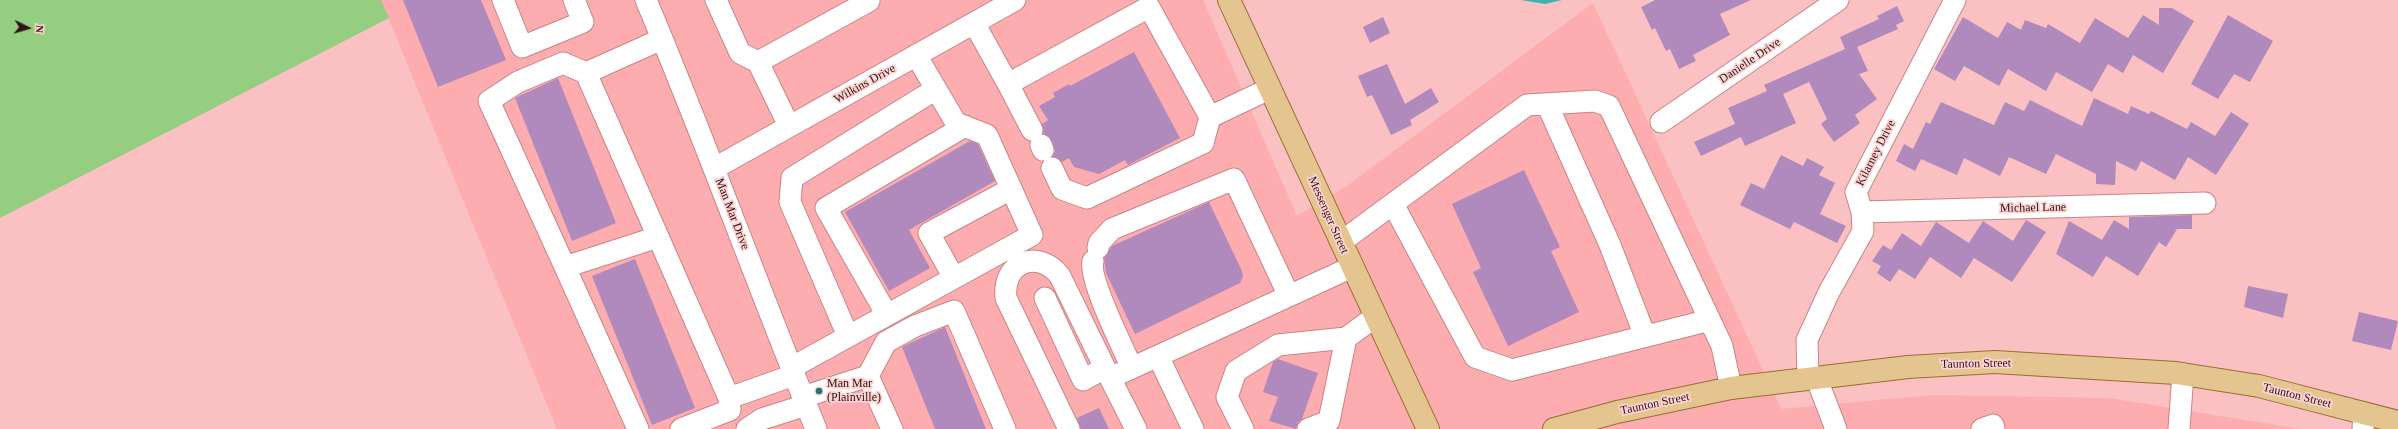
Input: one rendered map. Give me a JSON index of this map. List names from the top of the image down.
{
  "streets": {
    "main road": ["Messenger Street", "Taunton Street"],
    "street": [
      "Danielle Drive",
      "Wilkins Drive",
      "Kilarney Drive",
      "Michael Lane",
      "Man Mar Drive"
    ]
  },
  "crossings": [
    ["Wilkins Drive", "Man Mar Drive"],
    ["Kilarney Drive", "Michael Lane"],
    ["Kilarney Drive", "Taunton Street"]
  ],
  "places": ["Man Mar (Plainville)"],
  "north": "right"
}
